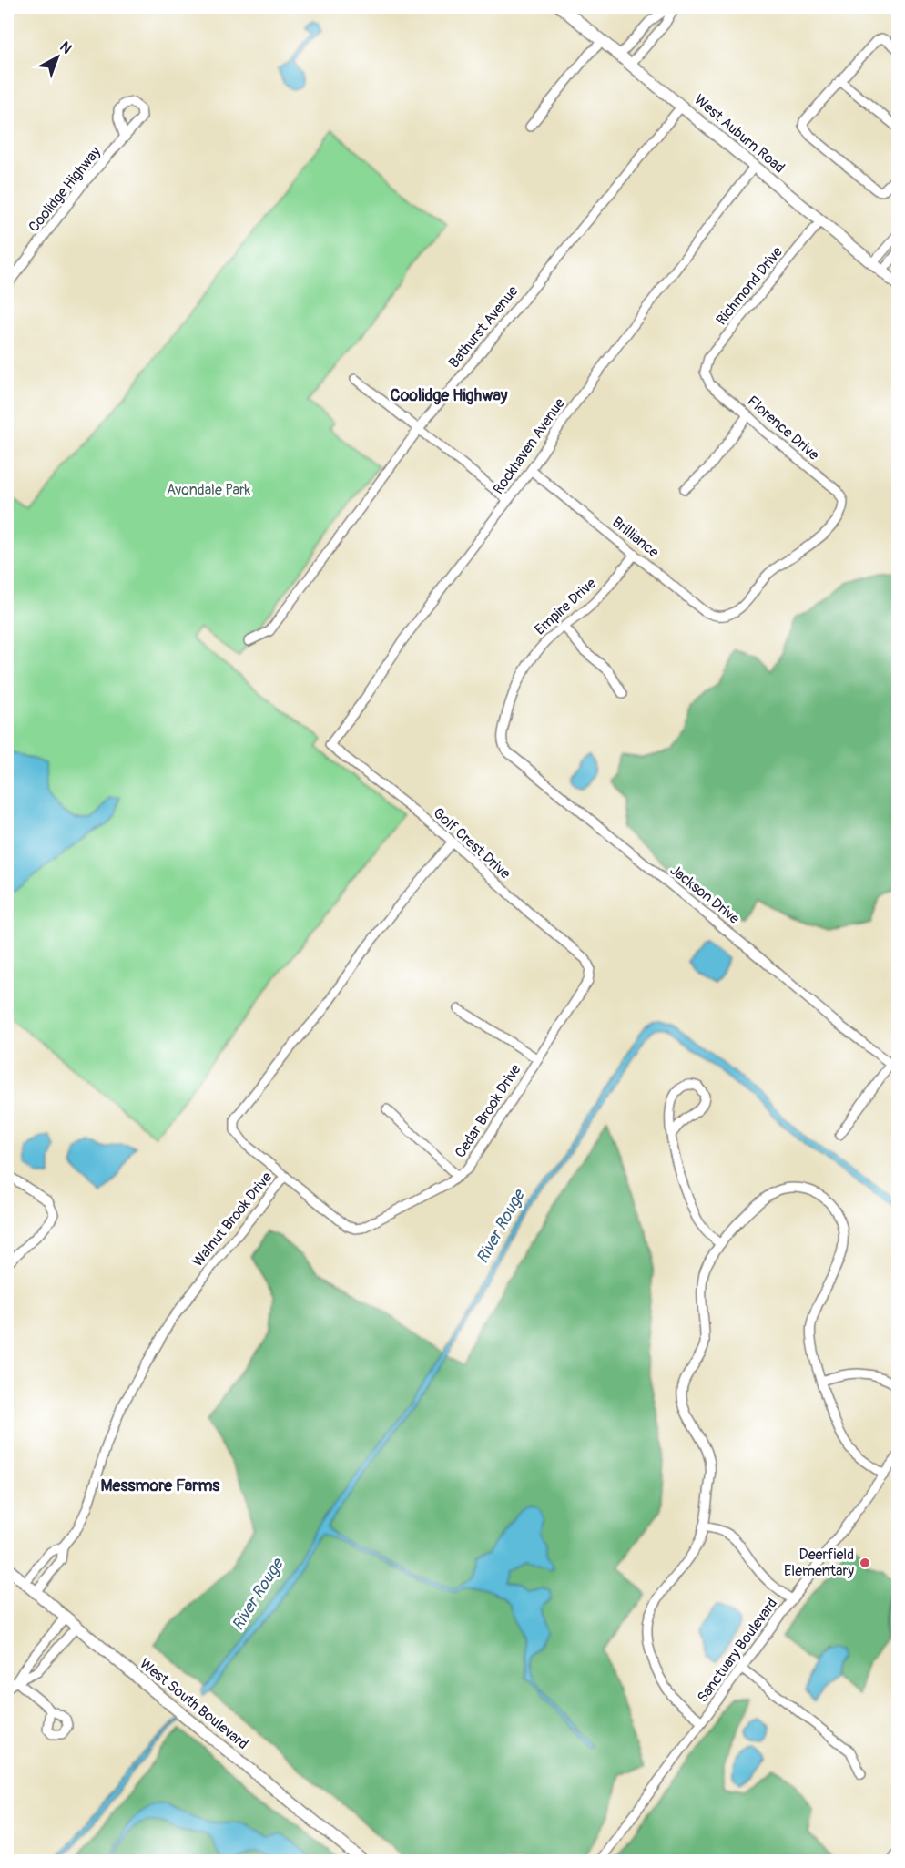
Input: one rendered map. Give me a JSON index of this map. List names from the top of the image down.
{
  "streets": {
    "main road": ["West Auburn Road", "West South Boulevard"],
    "street": [
      "Coolidge Highway",
      "Richmond Drive",
      "Bathurst Avenue",
      "Florence Drive",
      "Rockhaven Avenue",
      "Brilliance",
      "Empire Drive",
      "Golf Crest Drive",
      "Jackson Drive",
      "Cedar Brook Drive",
      "Walnut Brook Drive",
      "Sanctuary Boulevard"
    ]
  },
  "crossings": [
    ["West Auburn Road", "Richmond Drive"],
    ["West Auburn Road", "Bathurst Avenue"],
    ["West Auburn Road", "Rockhaven Avenue"],
    ["Richmond Drive", "Florence Drive"],
    ["Florence Drive", "Brilliance"],
    ["Rockhaven Avenue", "Brilliance"],
    ["Rockhaven Avenue", "Golf Crest Drive"],
    ["Brilliance", "Empire Drive"],
    ["Empire Drive", "Jackson Drive"],
    ["Golf Crest Drive", "Cedar Brook Drive"],
    ["Golf Crest Drive", "Walnut Brook Drive"],
    ["Cedar Brook Drive", "Walnut Brook Drive"],
    ["Walnut Brook Drive", "West South Boulevard"]
  ],
  "districts": ["Coolidge Highway", "Messmore Farms"],
  "water": ["River Rouge"],
  "parks": ["Avondale Park"],
  "places": ["Deerfield Elementary"],
  "north": "top right"
}
